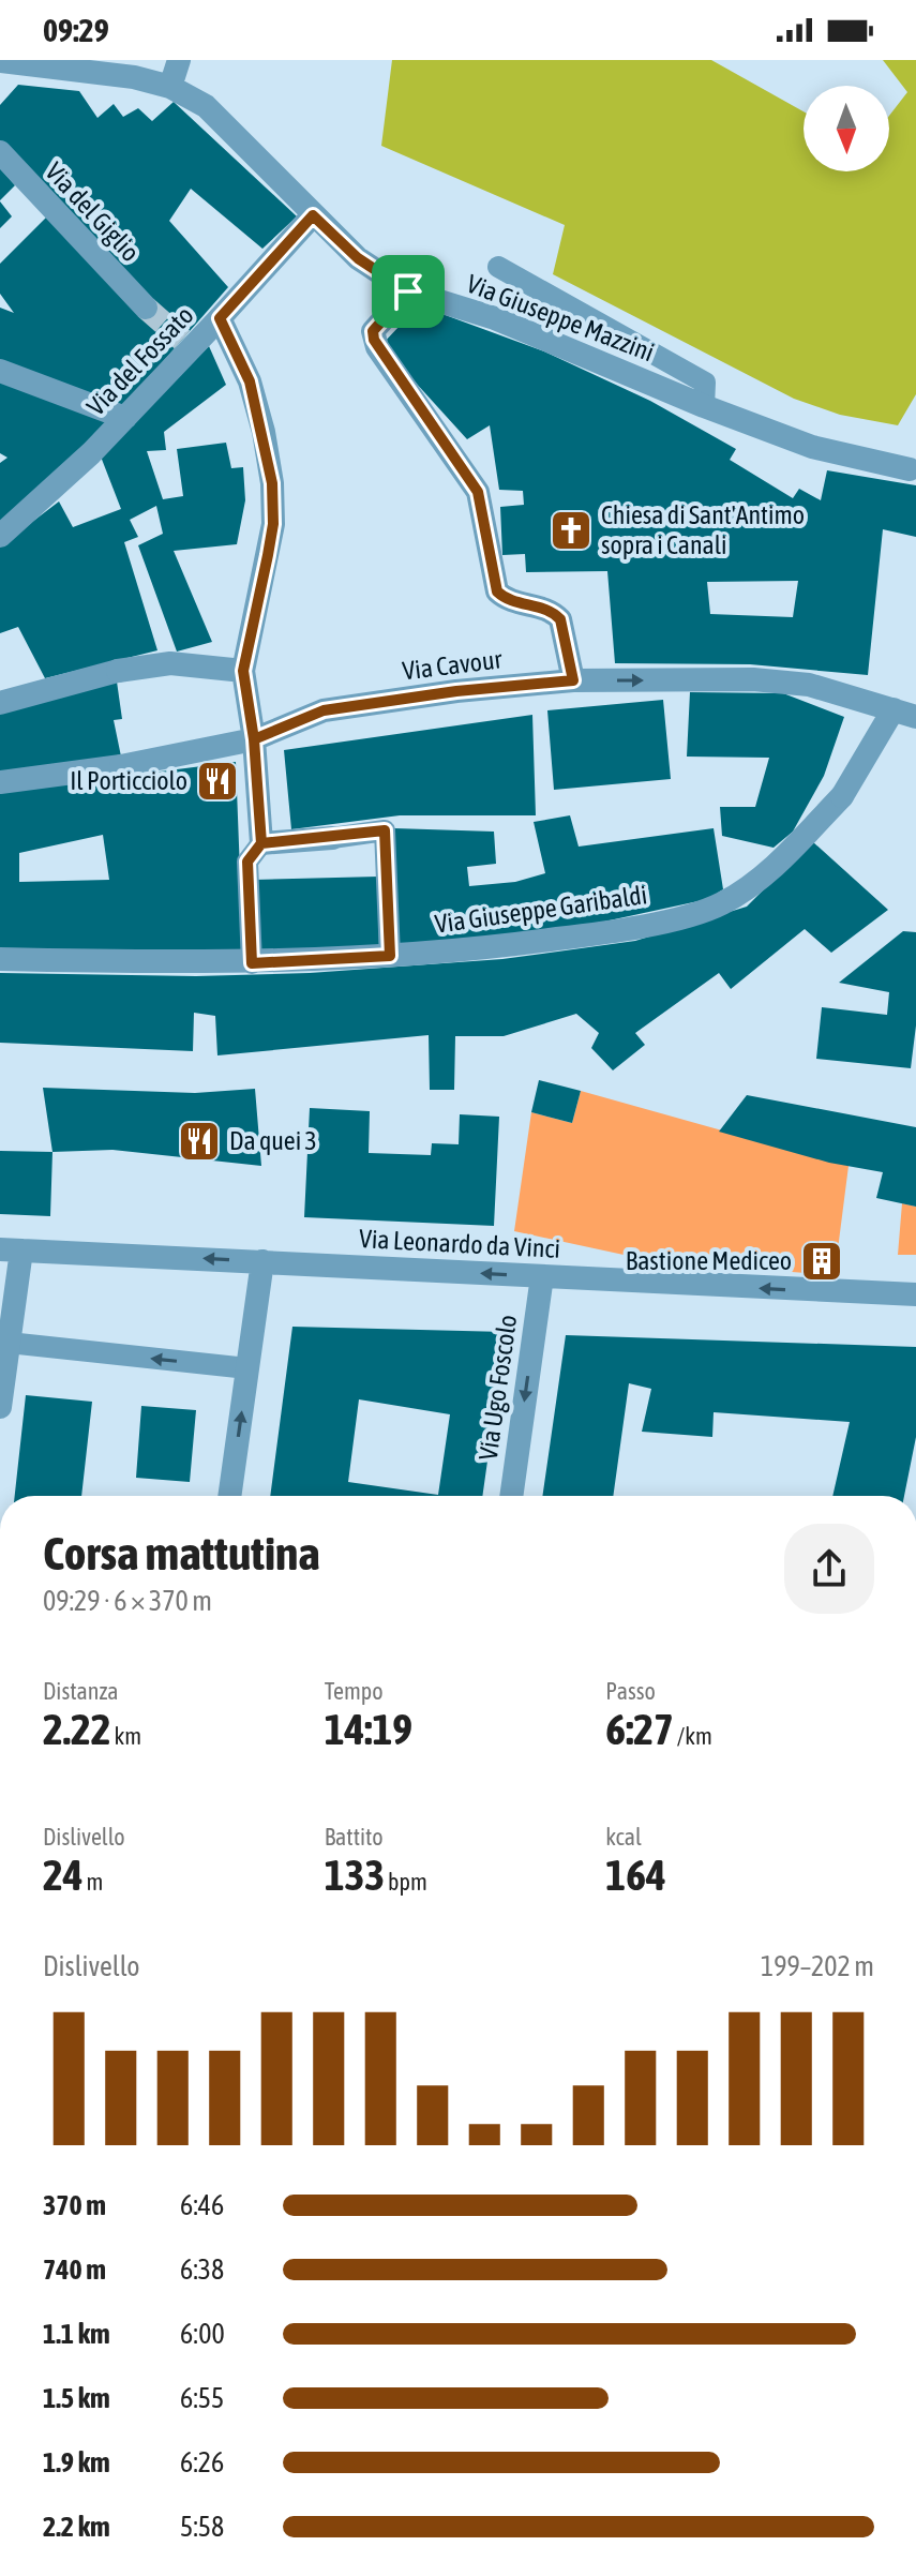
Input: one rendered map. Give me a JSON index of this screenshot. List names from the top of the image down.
{
  "streets": {
    "street": [
      "Via del Giglio",
      "Via Giuseppe Mazzini",
      "Via del Fossato",
      "Via Cavour",
      "Via Giuseppe Garibaldi",
      "Via Leonardo da Vinci",
      "Via Ugo Foscolo"
    ]
  },
  "crossings": [
    ["Via Giuseppe Mazzini", "Via del Fossato"],
    ["Via Cavour", "Via Giuseppe Garibaldi"],
    ["Via Leonardo da Vinci", "Via Ugo Foscolo"]
  ],
  "one_way": ["Via Cavour", "Via Leonardo da Vinci", "Via Ugo Foscolo"],
  "places": {
    "church": ["Chiesa di Sant'Antimo sopra i Canali"],
    "restaurant": ["Il Porticciolo", "Da quei 3"],
    "building": ["Bastione Mediceo"]
  },
  "north": "bottom",
  "page": {
    "status": "09:29",
    "heading": ["Corsa mattutina", "09:29 · 6 × 370 m"],
    "stats": [
      ["Distanza", "2.22 km"],
      ["Tempo", "14:19"],
      ["Passo", "6:27 /km"],
      ["Dislivello", "24 m"],
      ["Battito", "133 bpm"],
      ["kcal", "164"]
    ],
    "chart": ["Dislivello", "199–202 m"],
    "list": [
      {
        "name": "370 m",
        "note": "6:46"
      },
      {
        "name": "740 m",
        "note": "6:38"
      },
      {
        "name": "1.1 km",
        "note": "6:00"
      },
      {
        "name": "1.5 km",
        "note": "6:55"
      },
      {
        "name": "1.9 km",
        "note": "6:26"
      },
      {
        "name": "2.2 km",
        "note": "5:58"
      }
    ]
  }
}
